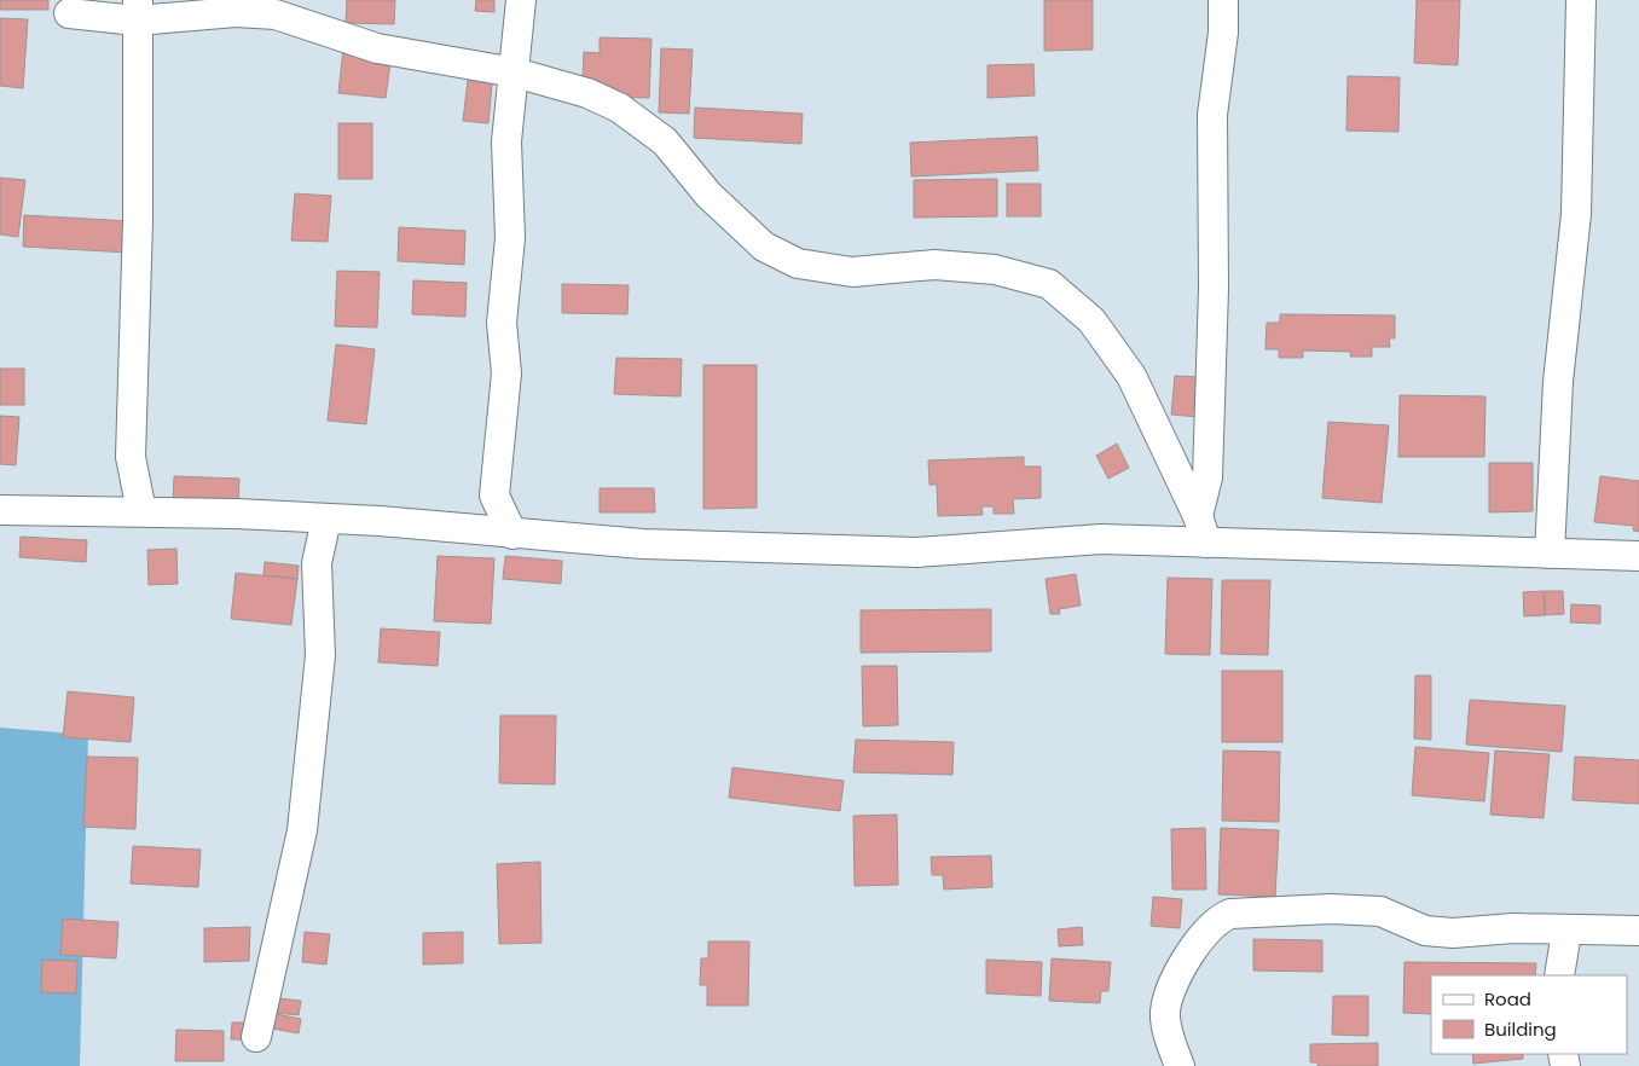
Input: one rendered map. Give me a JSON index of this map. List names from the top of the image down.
{
  "legend": ["Road", "Building"]
}
